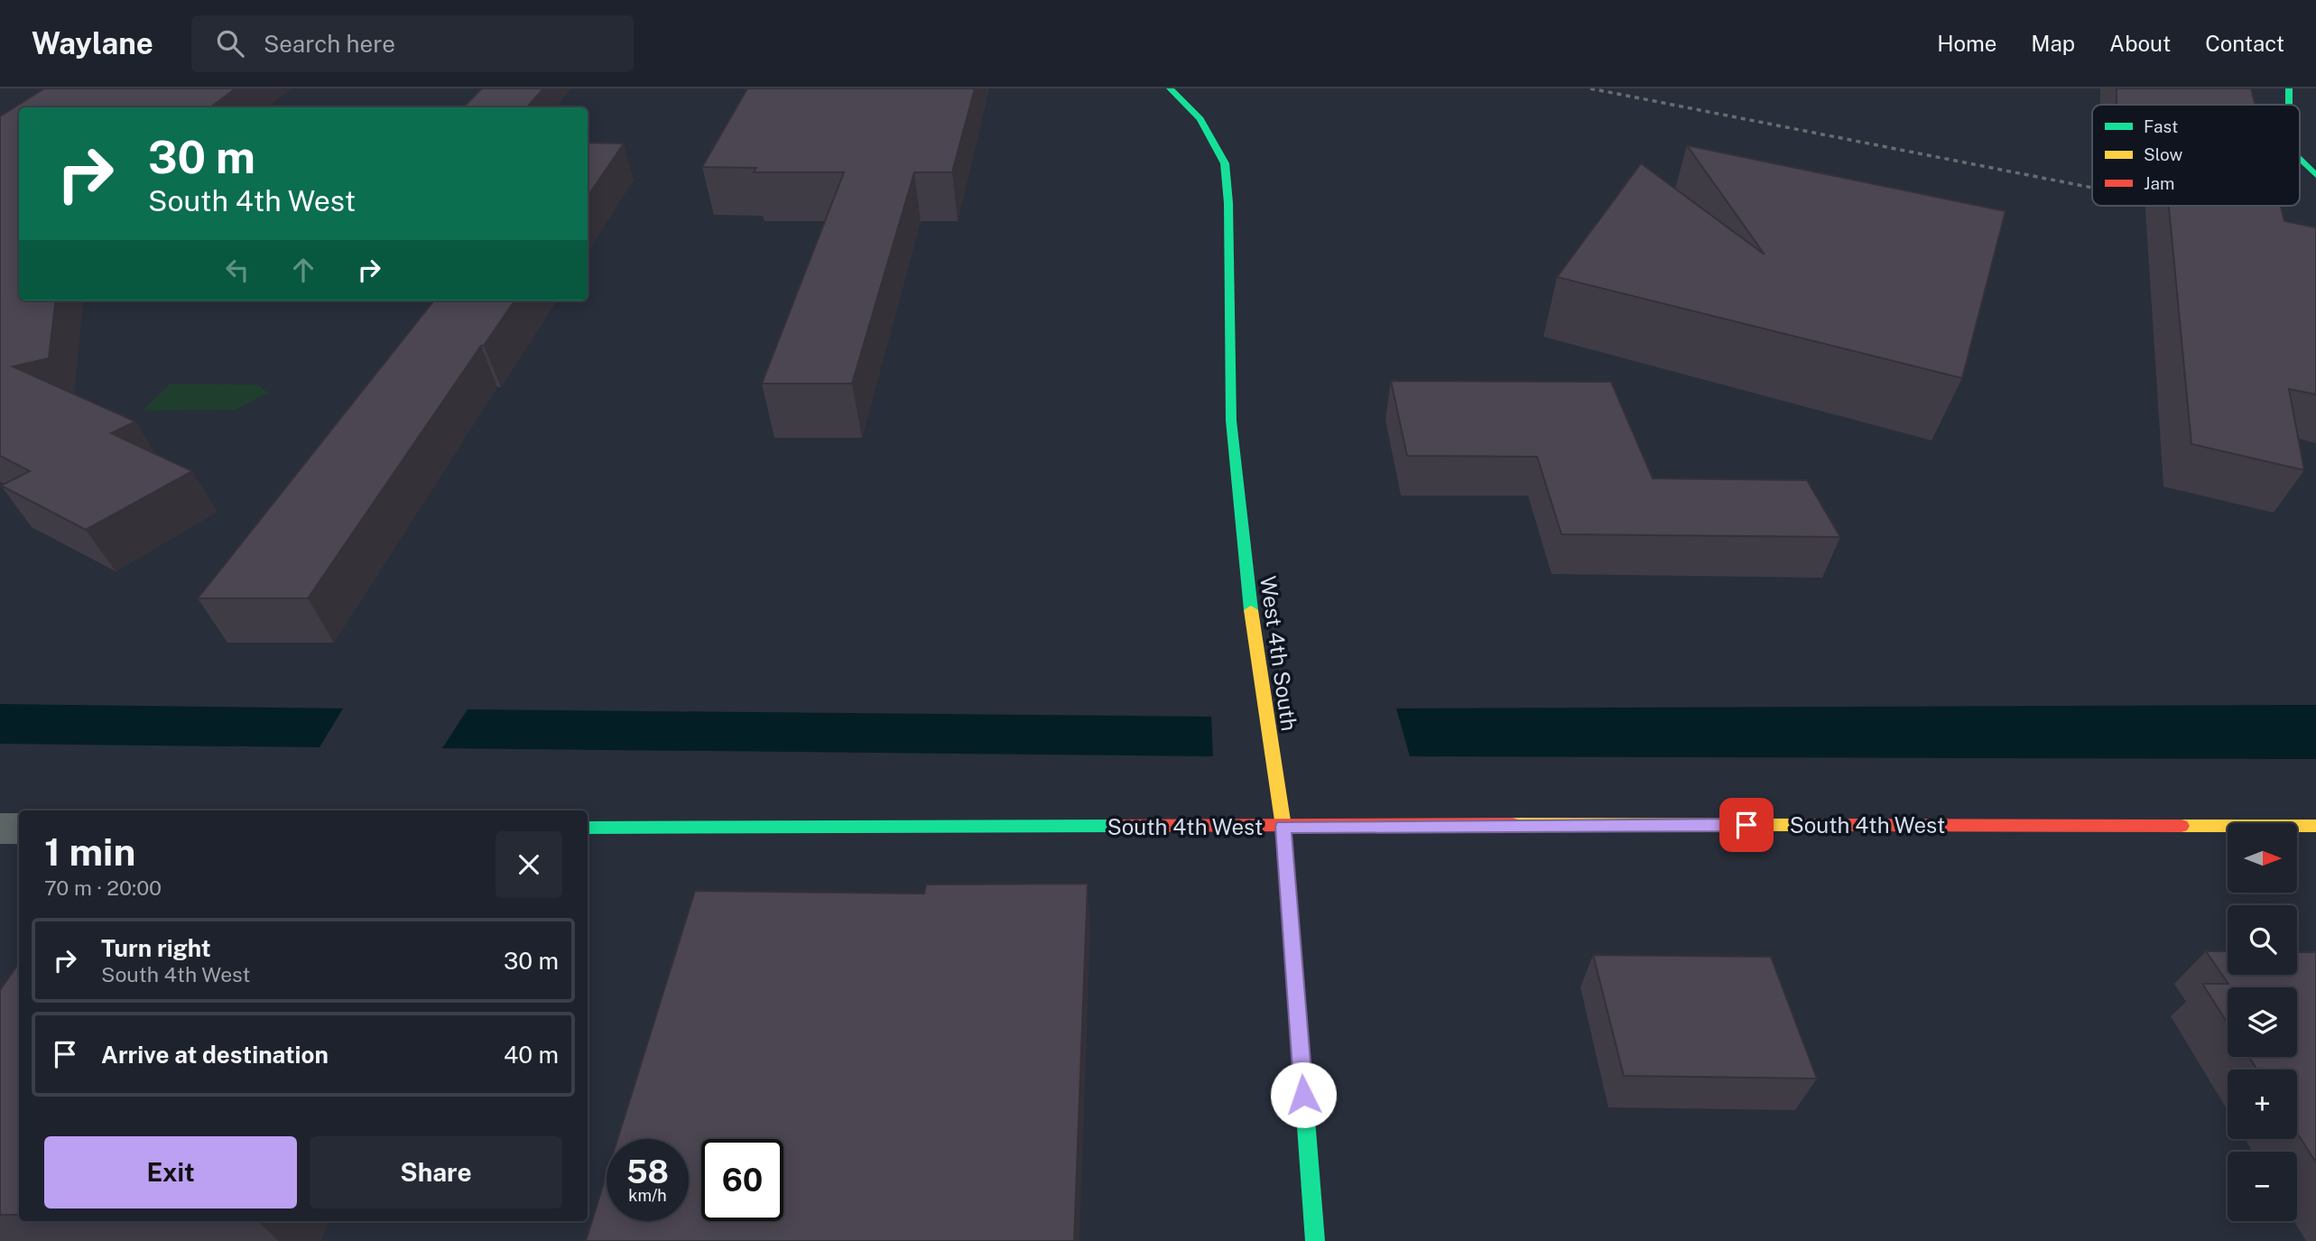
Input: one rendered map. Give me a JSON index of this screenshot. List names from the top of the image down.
{
  "streets": {
    "main road": ["West 4th South", "South 4th West"]
  },
  "crossings": [
    ["West 4th South", "South 4th West"]
  ],
  "legend": ["Fast", "Slow", "Jam"],
  "north": "right",
  "page": {
    "header": "Waylane",
    "search": "Search here",
    "nav": [
      "Home",
      "Map",
      "About",
      "Contact"
    ],
    "turn": ["30 m", "South 4th West"],
    "heading": ["1 min", "70 m · 20:00"],
    "map_buttons": ["+", "−"],
    "list": [
      {
        "name": "Turn right",
        "note": "South 4th West",
        "value": "30 m"
      },
      {
        "name": "Arrive at destination",
        "value": "40 m"
      }
    ],
    "buttons": ["Exit", "Share"],
    "speed": "58 km/h",
    "limit": "60"
  }
}
